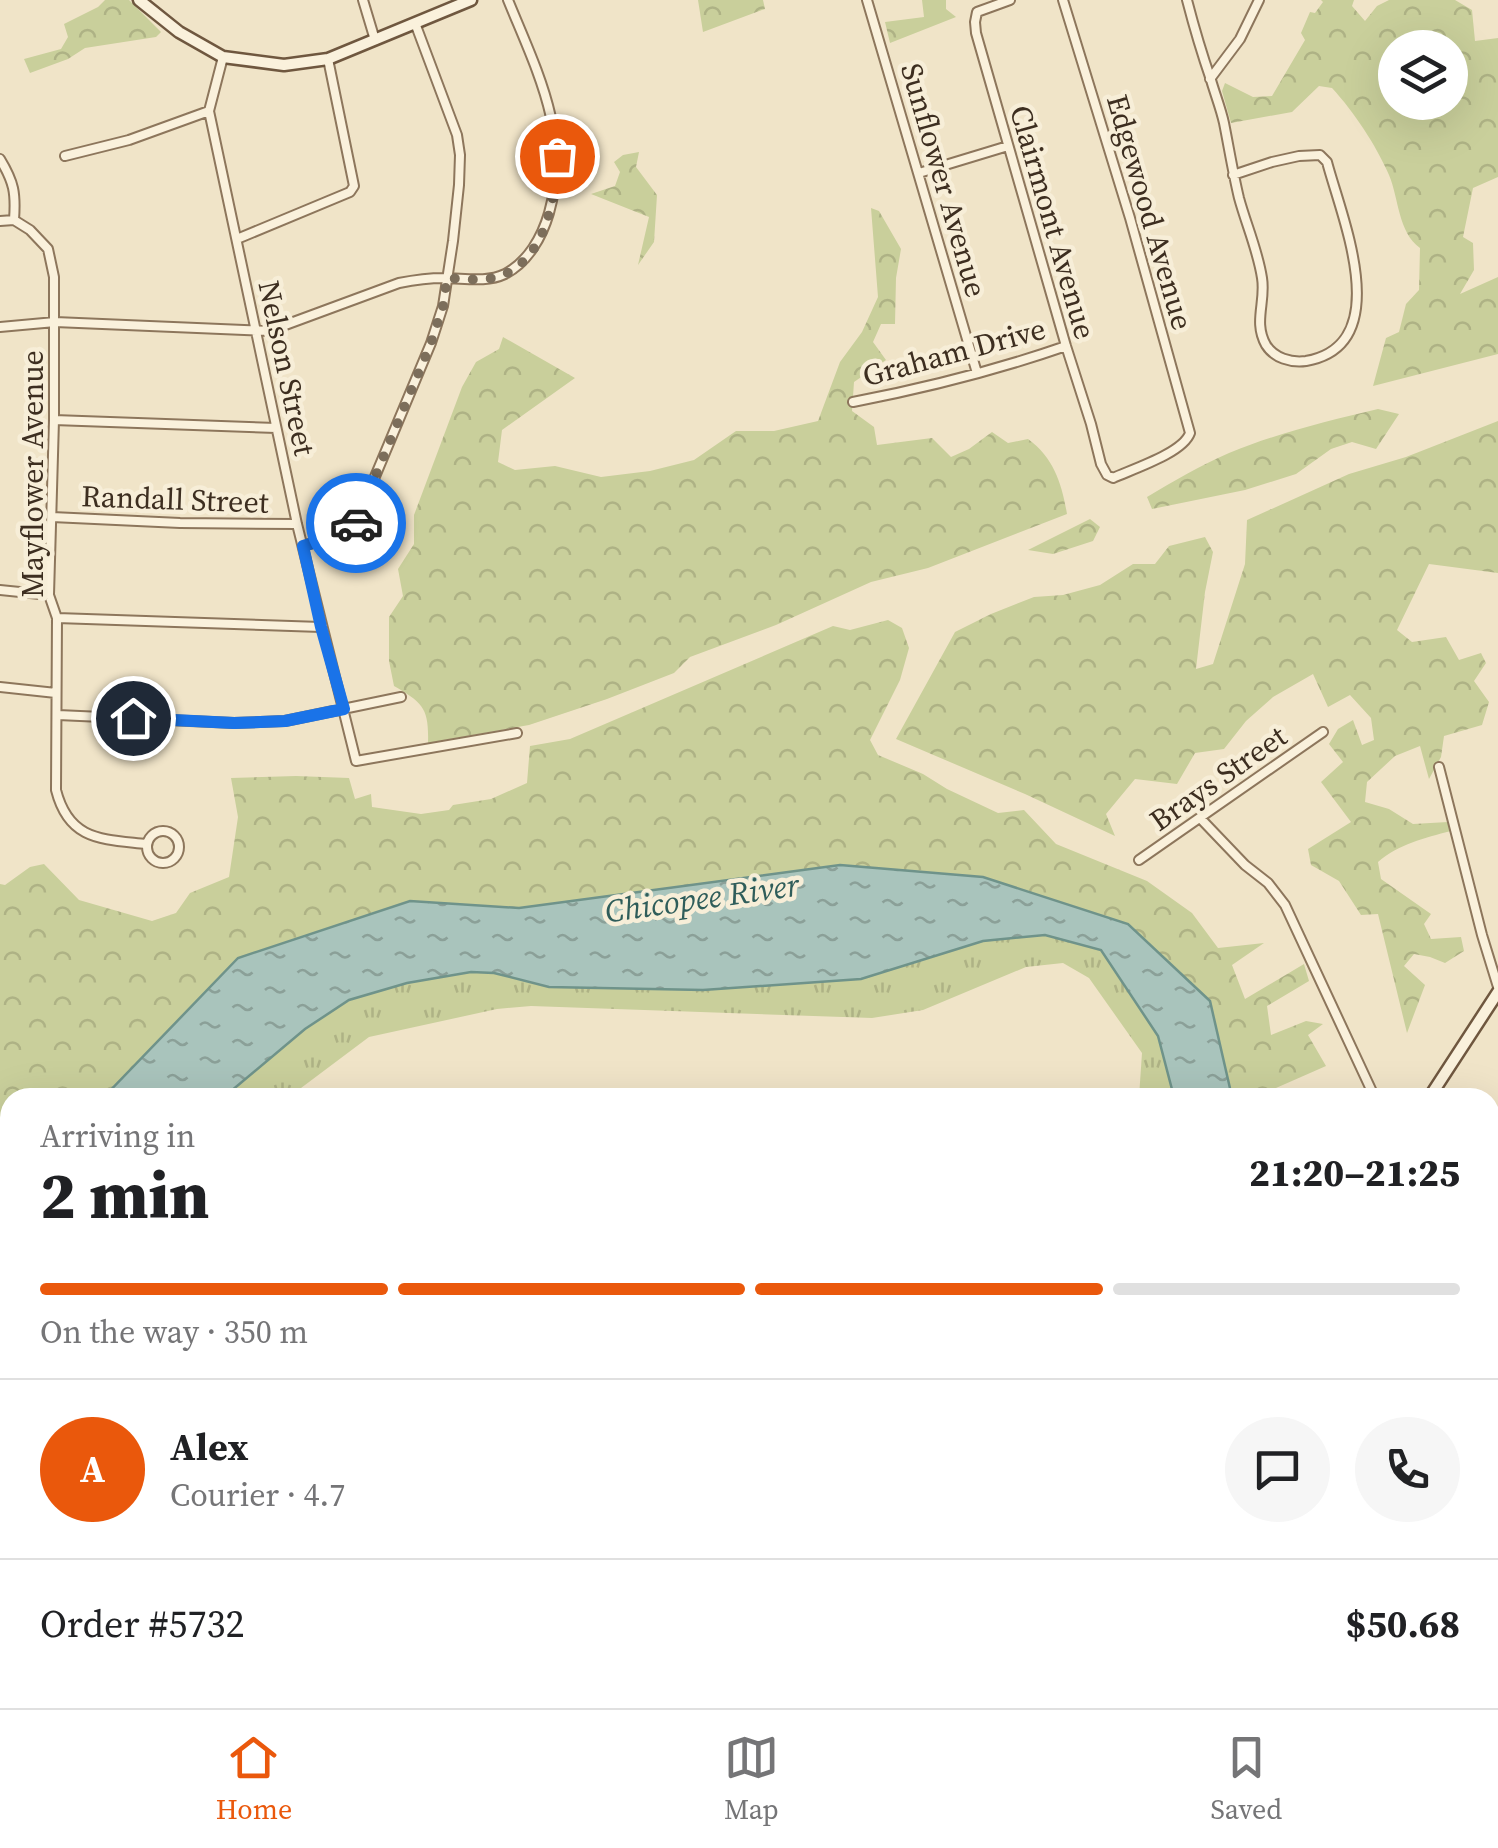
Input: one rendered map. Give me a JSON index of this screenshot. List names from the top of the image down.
{
  "streets": {
    "street": [
      "Sunflower Avenue",
      "Edgewood Avenue",
      "Clairmont Avenue",
      "Graham Drive",
      "Nelson Street",
      "Mayflower Avenue",
      "Randall Street",
      "Brays Street"
    ]
  },
  "crossings": [
    ["Sunflower Avenue", "Graham Drive"],
    ["Edgewood Avenue", "Clairmont Avenue"],
    ["Clairmont Avenue", "Graham Drive"],
    ["Nelson Street", "Randall Street"],
    ["Mayflower Avenue", "Randall Street"]
  ],
  "water": ["Chicopee River"],
  "page": {
    "heading": ["2 min", "Arriving in", "21:20–21:25"],
    "panel": [
      "Alex",
      "Courier · 4.7",
      "Order #5732",
      "$50.68"
    ],
    "bar": "On the way · 350 m",
    "round": "A",
    "tabs": ["Home", "Map", "Saved"]
  }
}
